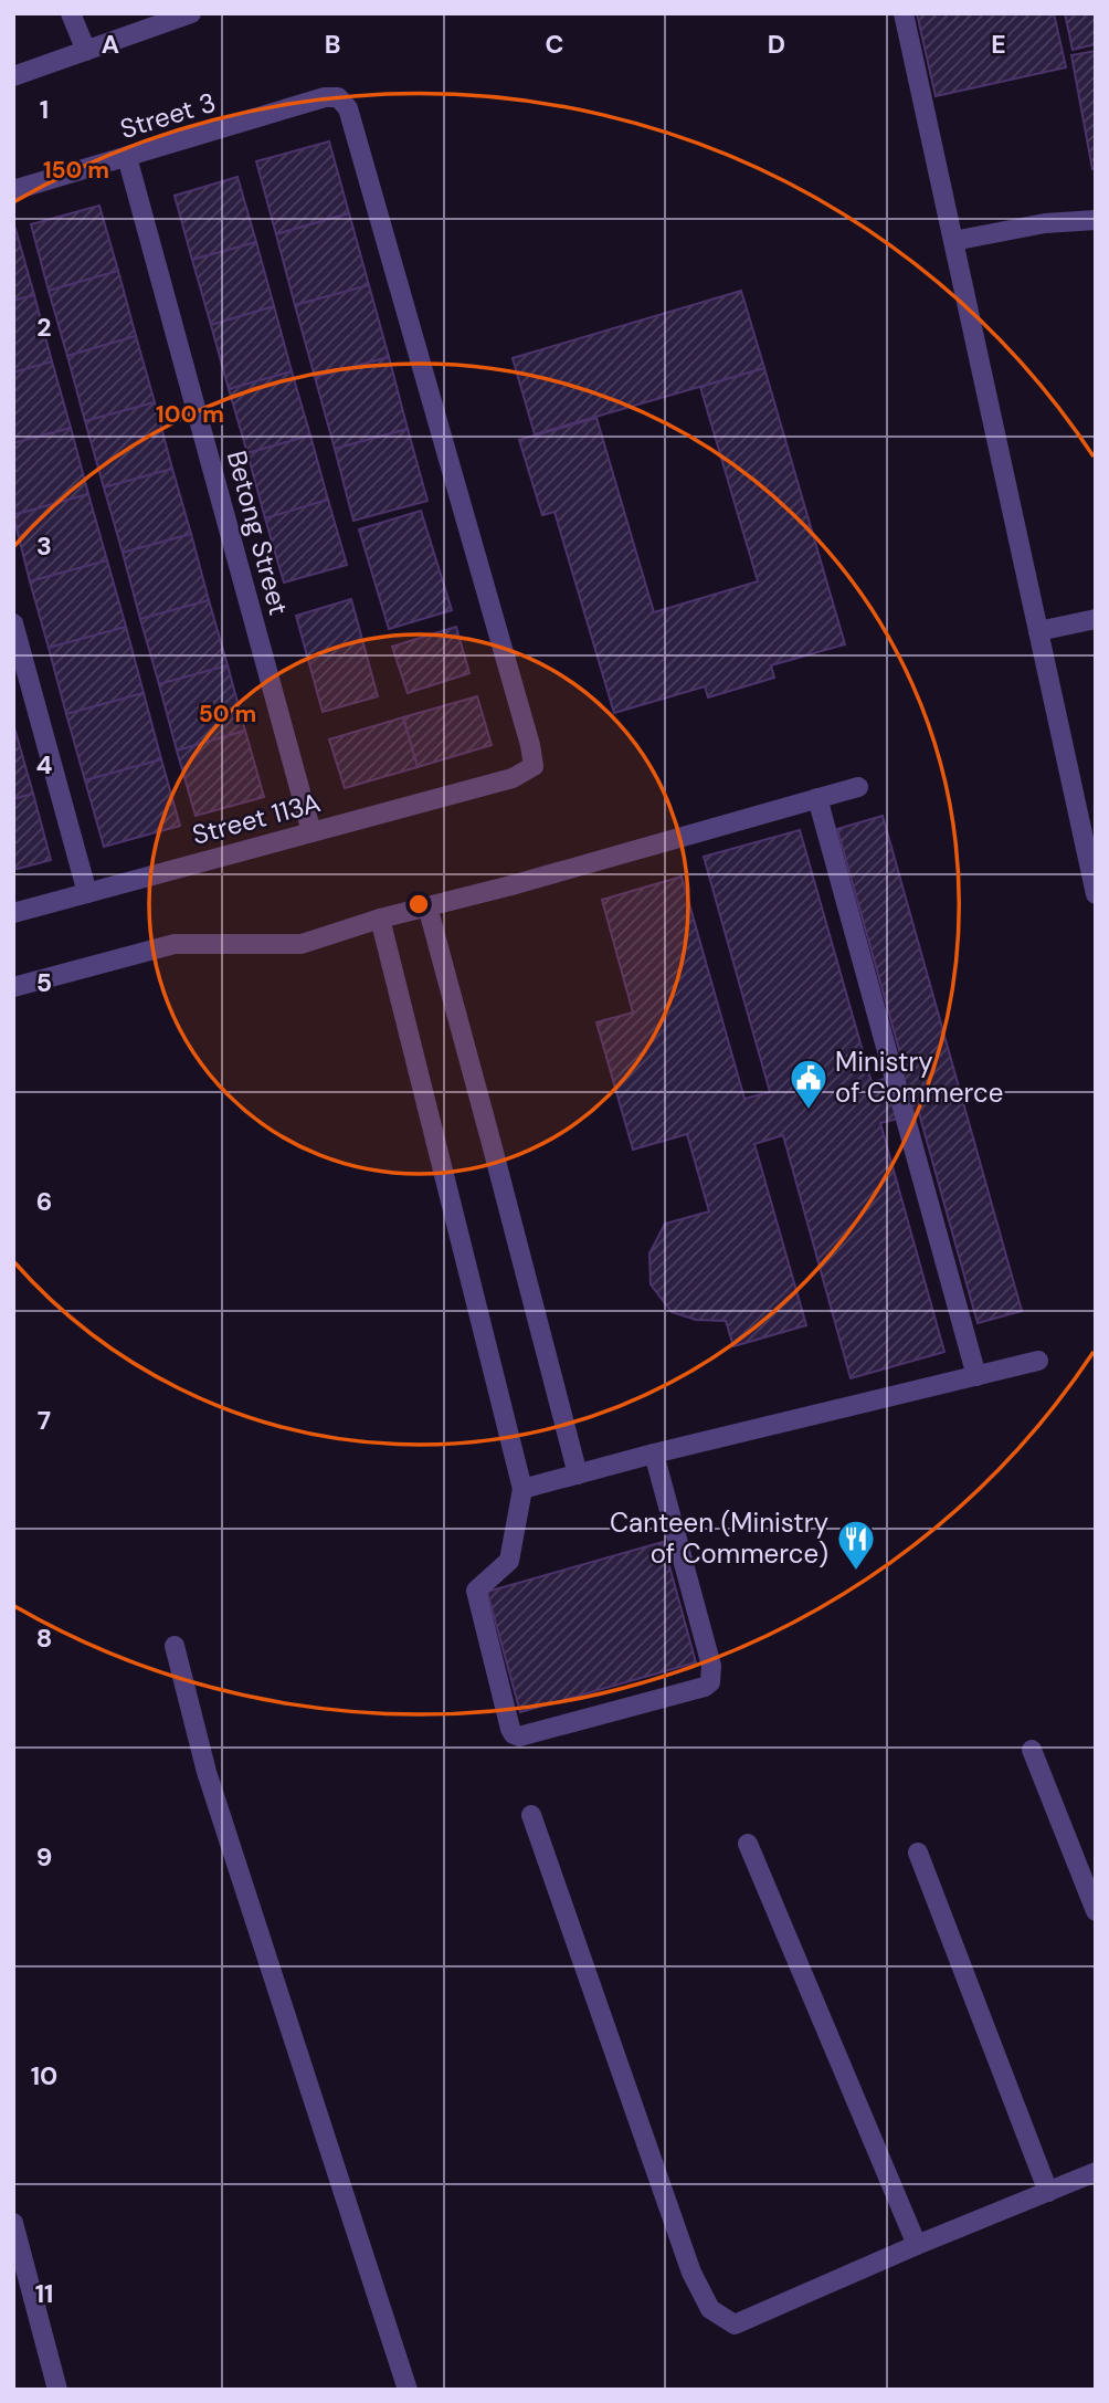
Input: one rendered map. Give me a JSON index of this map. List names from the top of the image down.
{
  "streets": {
    "street": ["Street 3", "Betong Street", "Street 113A"]
  },
  "crossings": [
    ["Street 3", "Betong Street"],
    ["Street 3", "Street 113A"],
    ["Betong Street", "Street 113A"]
  ],
  "places": {
    "public building": ["Ministry of Commerce"],
    "restaurant": ["Canteen (Ministry of Commerce)"]
  },
  "grid": {
    "columns": [
      "A",
      "B",
      "C",
      "D",
      "E"
    ],
    "rows": [
      "1",
      "2",
      "3",
      "4",
      "5",
      "6",
      "7",
      "8",
      "9",
      "10",
      "11"
    ]
  },
  "rings": ["150 m", "100 m", "50 m"]
}
